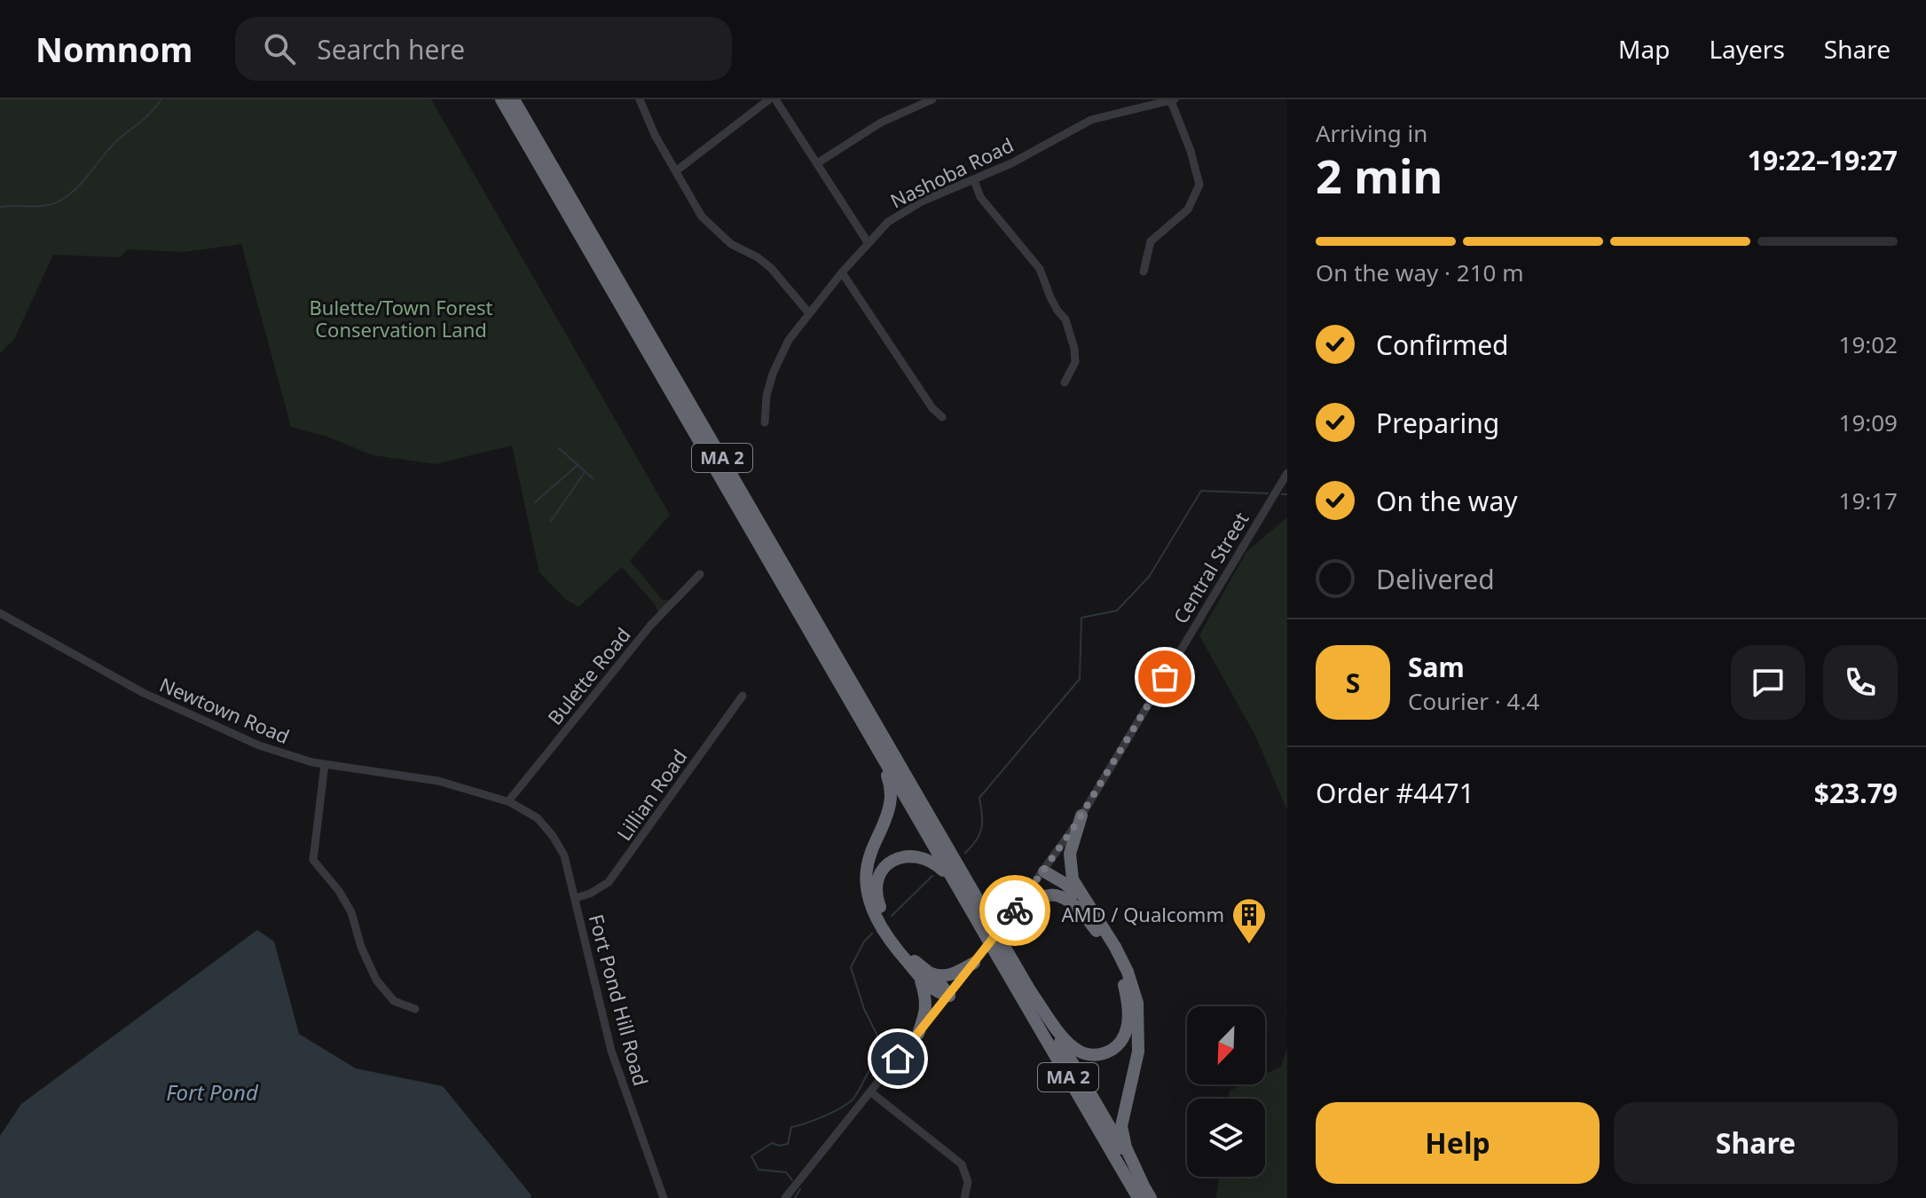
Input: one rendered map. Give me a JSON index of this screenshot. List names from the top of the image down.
{
  "streets": {
    "highway": ["MA 2"],
    "street": [
      "Nashoba Road",
      "Central Street",
      "Bulette Road",
      "Newtown Road",
      "Lillian Road",
      "Fort Pond Hill Road"
    ]
  },
  "crossings": [
    ["Bulette Road", "Newtown Road"],
    ["Newtown Road", "Fort Pond Hill Road"],
    ["Lillian Road", "Fort Pond Hill Road"]
  ],
  "water": ["Fort Pond"],
  "parks": ["Bulette/Town Forest Conservation Land"],
  "places": {
    "building": ["AMD / Qualcomm"]
  },
  "north": "bottom left",
  "page": {
    "header": "Nomnom",
    "search": "Search here",
    "nav": ["Map", "Layers", "Share"],
    "heading": ["2 min", "Arriving in", "19:22–19:27"],
    "panel": [
      "Sam",
      "Courier · 4.4",
      "Order #4471",
      "$23.79"
    ],
    "bar": "On the way · 210 m",
    "list": [
      ["Confirmed", "19:02"],
      ["Preparing", "19:09"],
      ["On the way", "19:17"],
      "Delivered"
    ],
    "round": "S",
    "buttons": ["Help", "Share"]
  }
}
